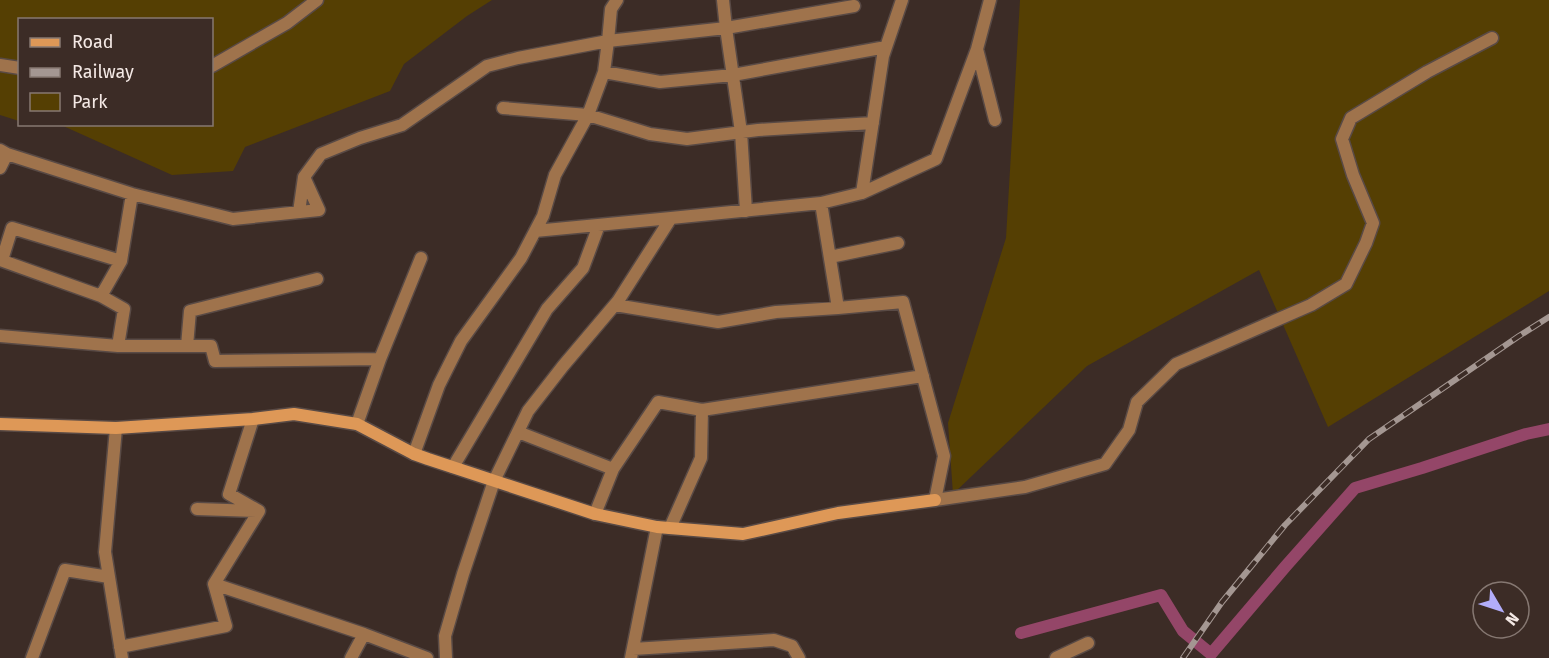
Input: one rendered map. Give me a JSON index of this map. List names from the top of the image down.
{
  "legend": ["Road", "Railway", "Park"],
  "north": "bottom right"
}
